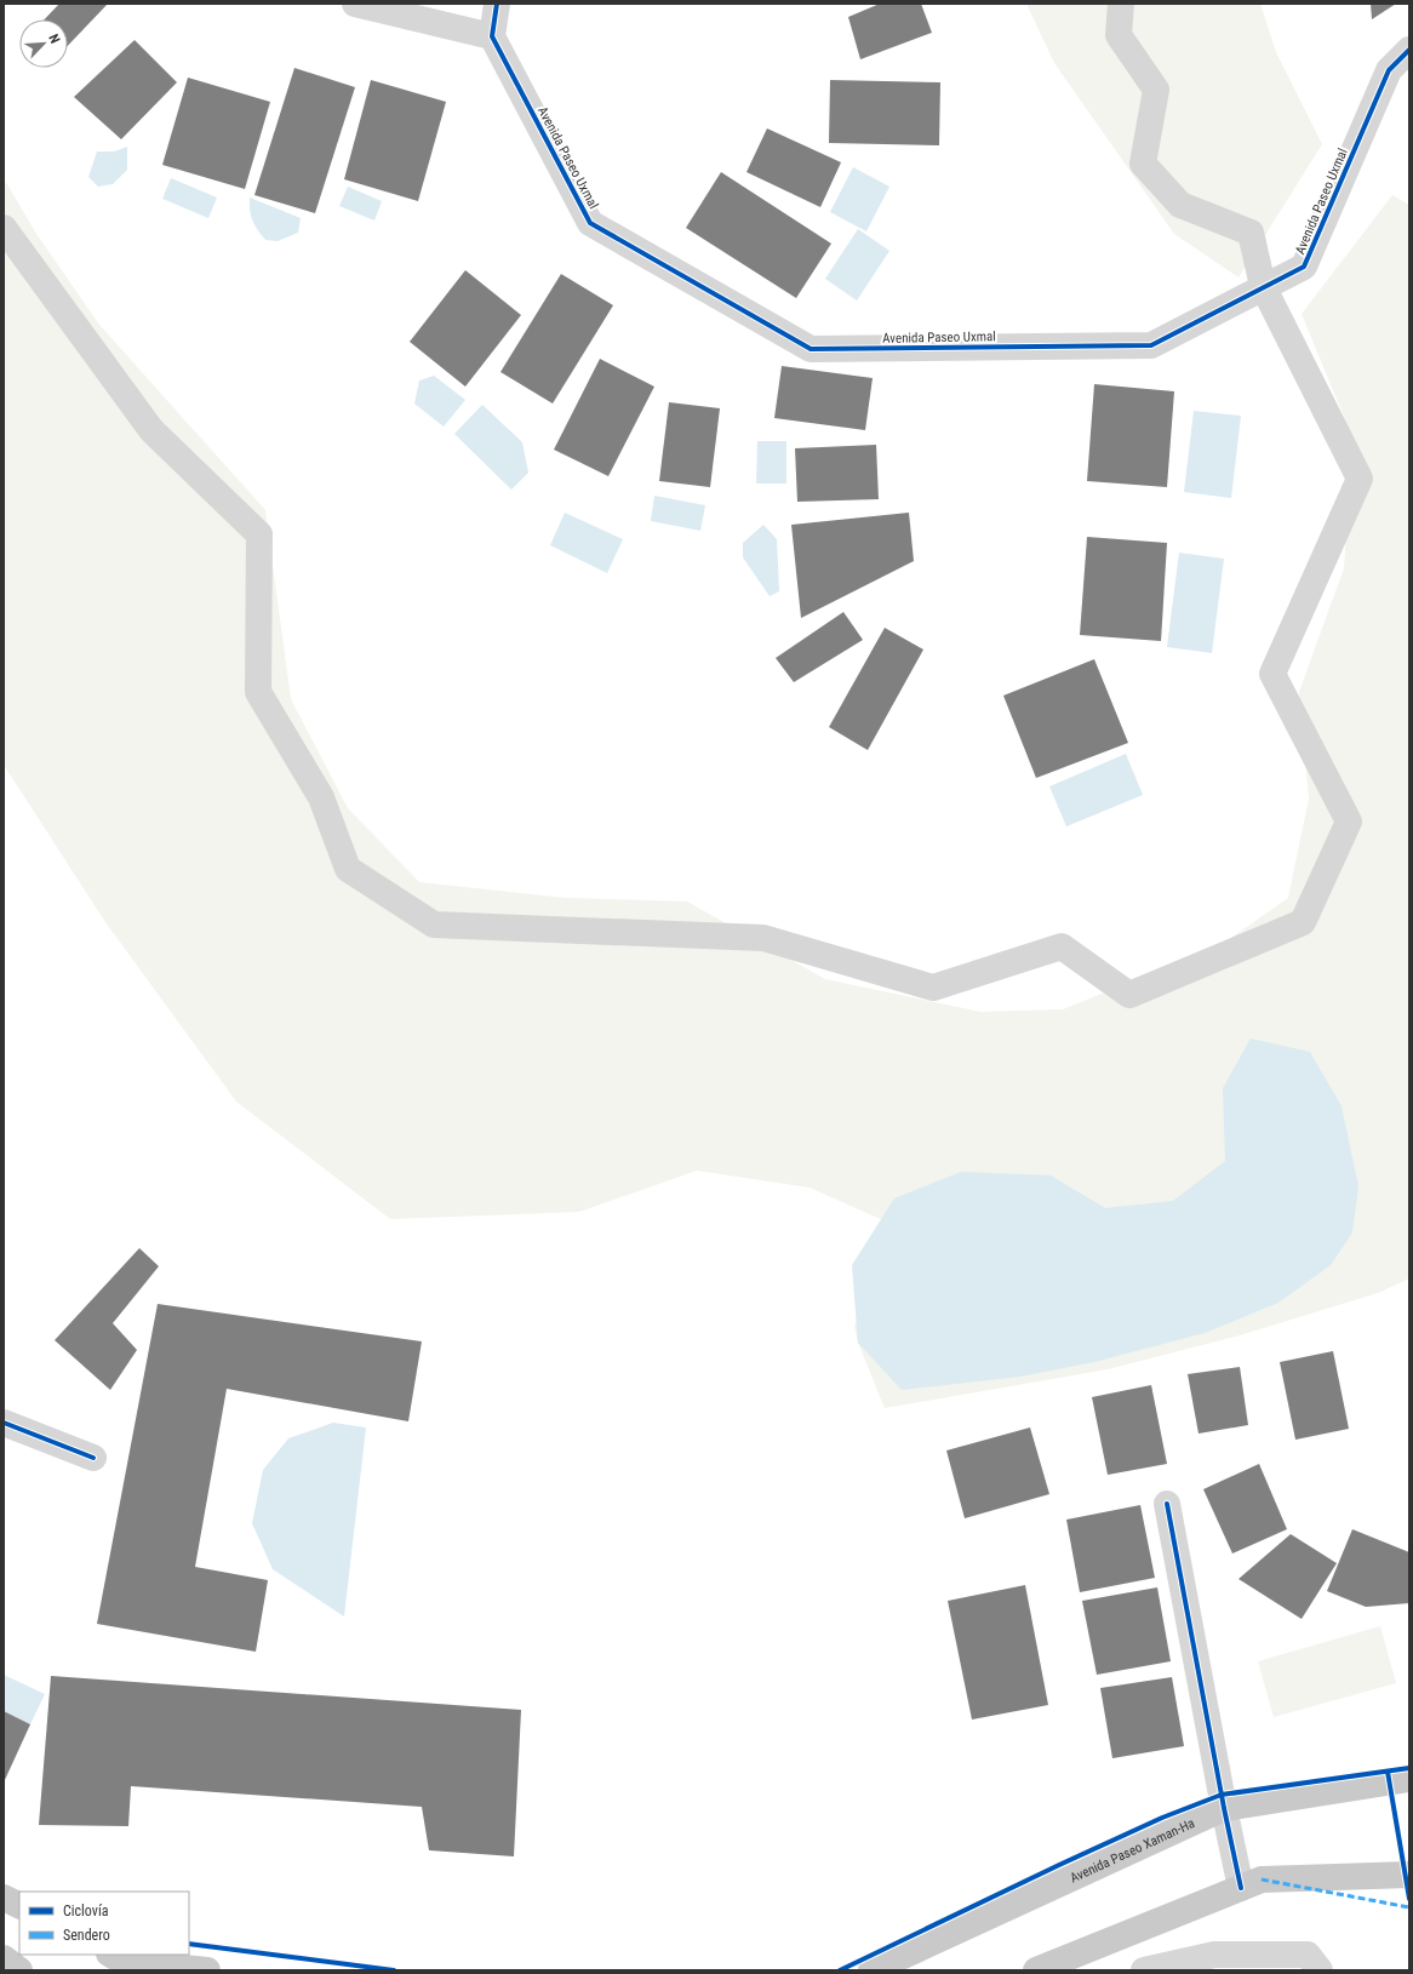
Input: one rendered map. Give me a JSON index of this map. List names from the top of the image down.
{
  "streets": {
    "main road": ["Avenida Paseo Xaman-Ha"],
    "street": ["Avenida Paseo Uxmal"]
  },
  "legend": ["Ciclovía", "Sendero"],
  "north": "top right"
}
